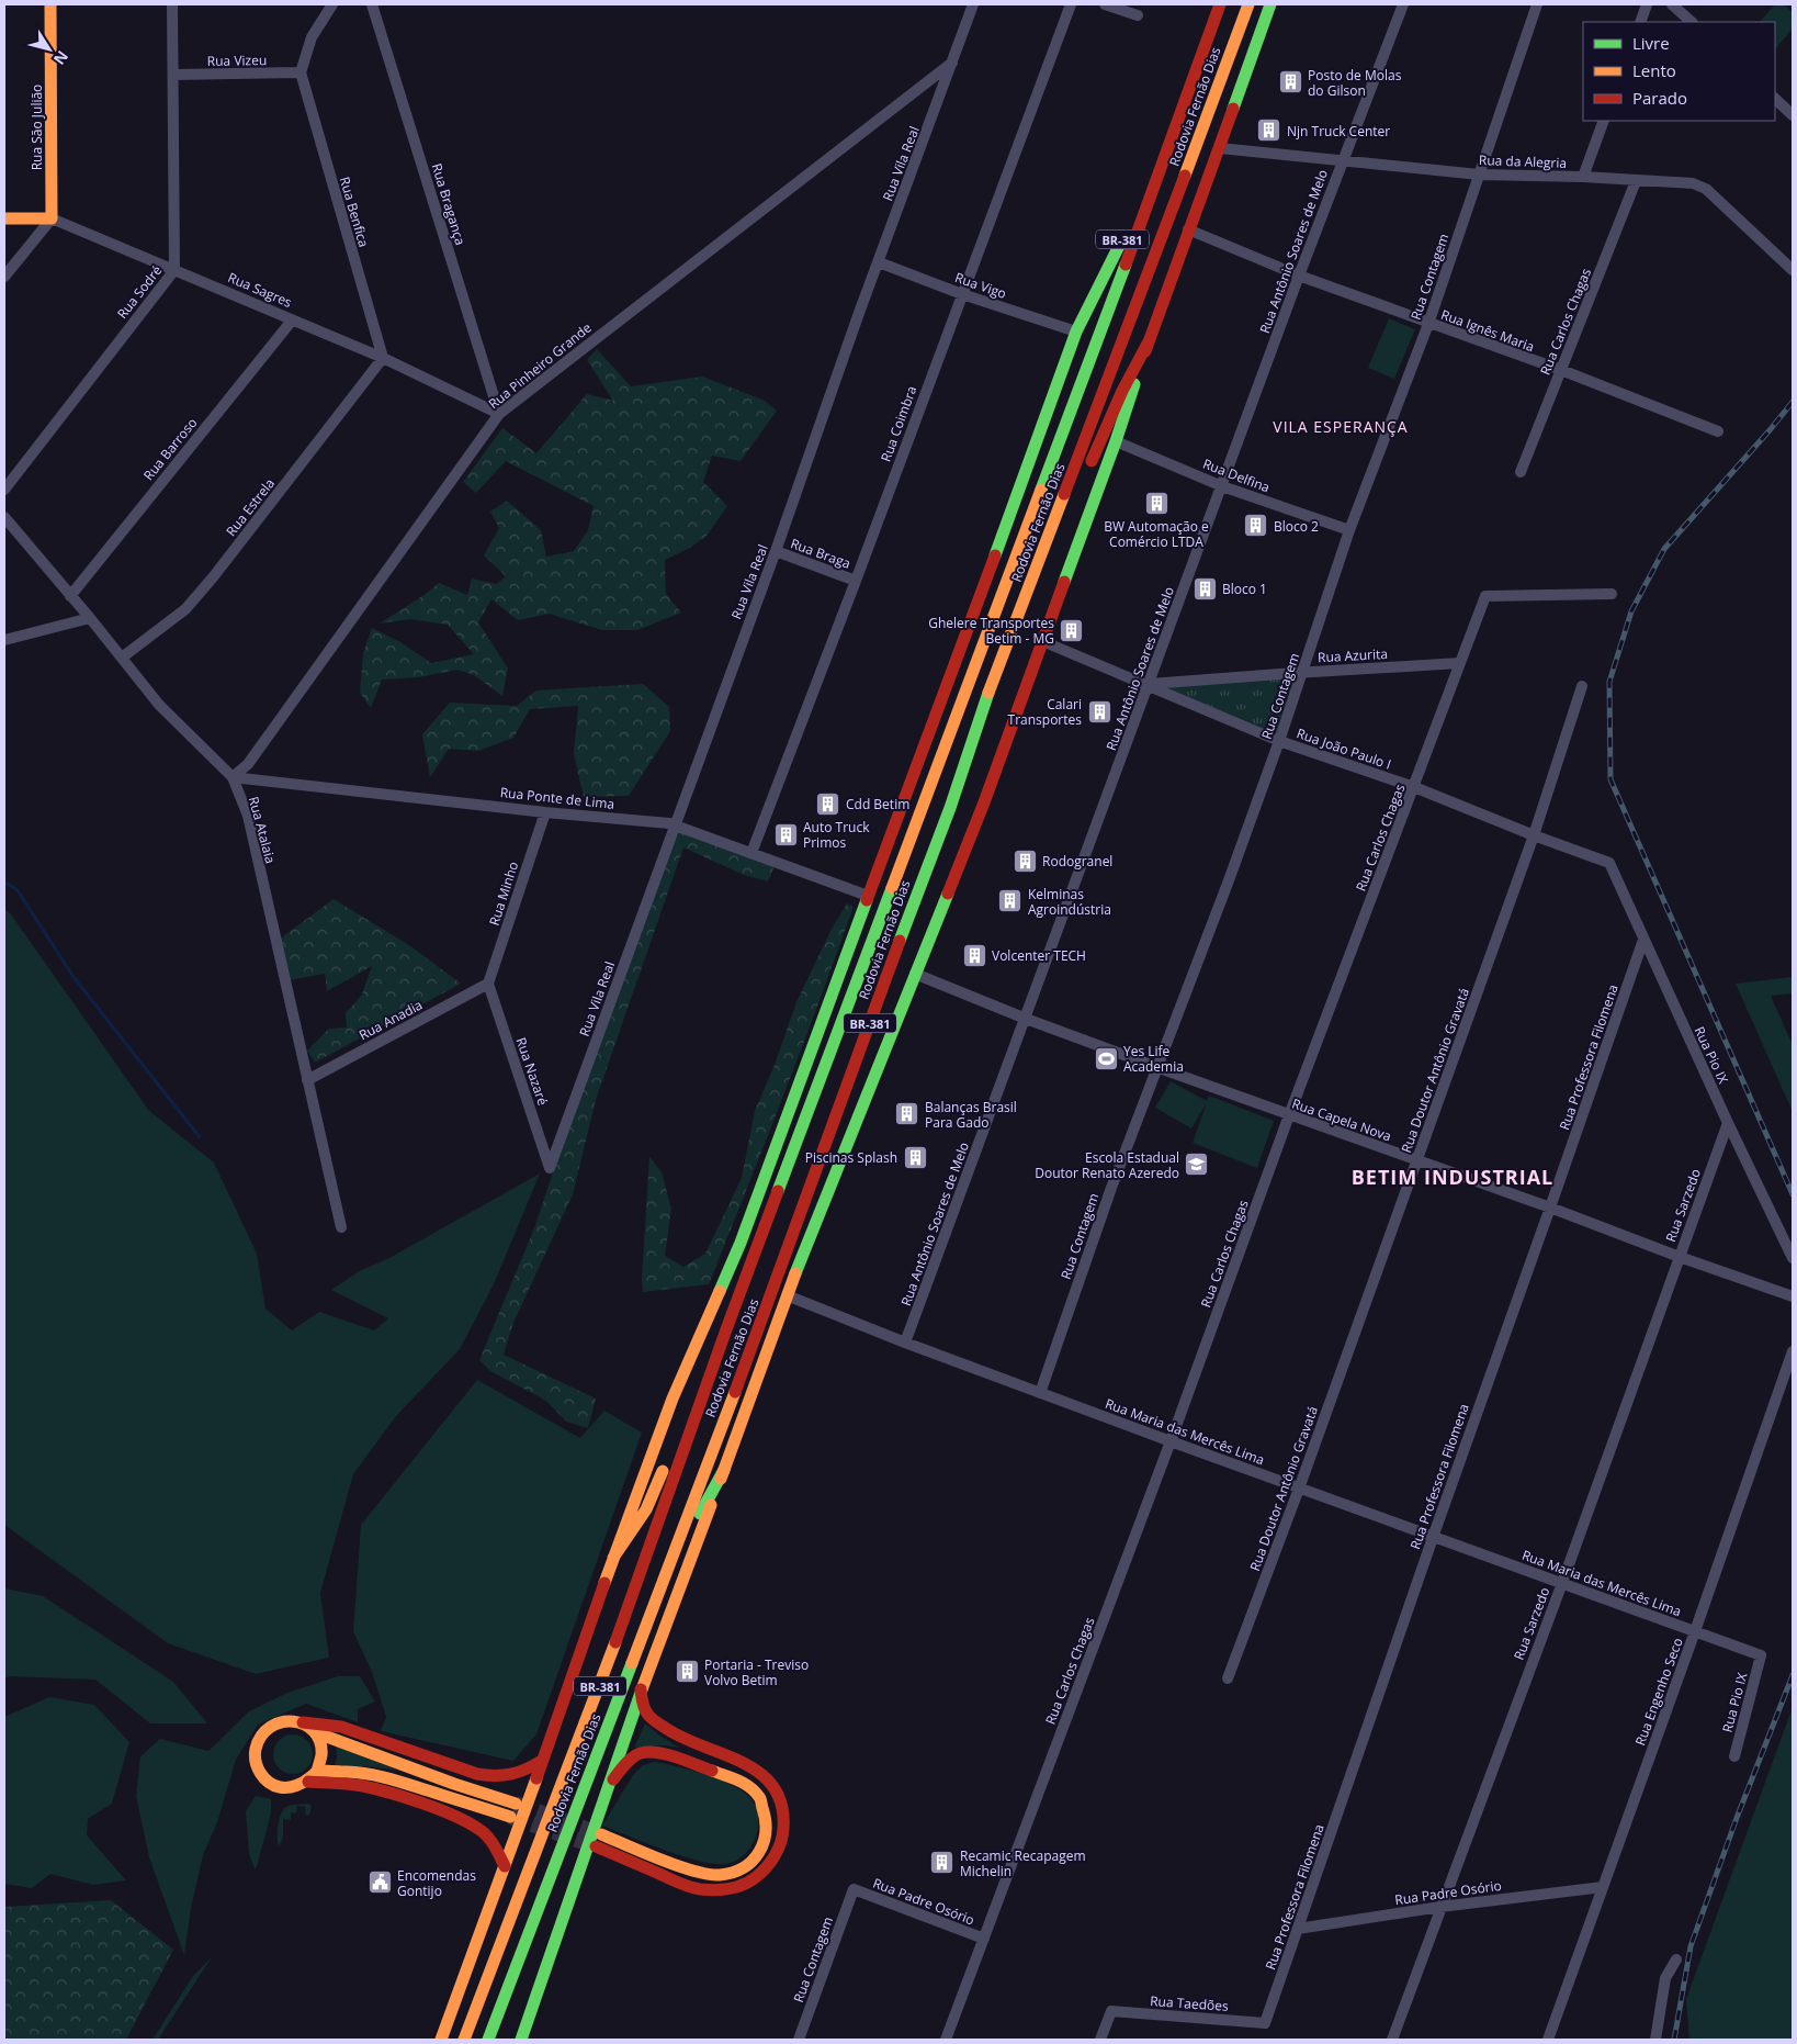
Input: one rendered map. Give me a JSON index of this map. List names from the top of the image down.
{
  "streets": {
    "main road": [
      "Rodovia Fernão Dias",
      "Rua São Julião",
      "BR-381",
      "Rua Sagres"
    ],
    "street": [
      "Rua Vizeu",
      "Rua da Alegria",
      "Rua Vila Real",
      "Rua Bragança",
      "Rua Benfica",
      "Rua Antônio Soares de Melo",
      "Rua Contagem",
      "Rua Vigo",
      "Rua Sodré",
      "Rua Carlos Chagas",
      "Rua Ignês Maria",
      "Rua Pinheiro Grande",
      "Rua Coimbra",
      "Rua Barroso",
      "Rua Delfina",
      "Rua Estrela",
      "Rua Braga",
      "Rua Azurita",
      "Rua João Paulo I",
      "Rua Ponte de Lima",
      "Rua Atalaia",
      "Rua Minho",
      "Rua Anadia",
      "Rua Pio IX",
      "Rua Professora Filomena",
      "Rua Doutor Antônio Gravatá",
      "Rua Nazaré",
      "Rua Capela Nova",
      "Rua Sarzedo",
      "Rua Maria das Mercês Lima",
      "Rua Engenho Seco",
      "Rua Padre Osório",
      "Rua Taedões"
    ]
  },
  "crossings": [
    ["Rua Vizeu", "Rua Benfica"],
    ["Rua Vizeu", "Rua Sodré"],
    ["Rodovia Fernão Dias", "BR-381"],
    ["Rodovia Fernão Dias", "Rua Vigo"],
    ["Rodovia Fernão Dias", "Rua Ponte de Lima"],
    ["Rua São Julião", "Rua Sagres"],
    ["Rua da Alegria", "BR-381"],
    ["Rua da Alegria", "Rua Antônio Soares de Melo"],
    ["Rua da Alegria", "Rua Contagem"],
    ["Rua da Alegria", "Rua Carlos Chagas"],
    ["Rua Vila Real", "Rua Vigo"],
    ["Rua Vila Real", "Rua Pinheiro Grande"],
    ["Rua Vila Real", "Rua Braga"],
    ["Rua Vila Real", "Rua Ponte de Lima"],
    ["Rua Vila Real", "Rua Nazaré"],
    ["Rua Bragança", "Rua Sagres"],
    ["Rua Bragança", "Rua Pinheiro Grande"],
    ["Rua Benfica", "Rua Sagres"],
    ["Rua Benfica", "Rua Estrela"],
    ["BR-381", "Rua Vigo"],
    ["BR-381", "Rua Ignês Maria"],
    ["BR-381", "Rua Delfina"],
    ["BR-381", "Rua João Paulo I"],
    ["BR-381", "Rua Capela Nova"],
    ["BR-381", "Rua Maria das Mercês Lima"],
    ["Rua Antônio Soares de Melo", "Rua Ignês Maria"],
    ["Rua Antônio Soares de Melo", "Rua Delfina"],
    ["Rua Antônio Soares de Melo", "Rua Azurita"],
    ["Rua Antônio Soares de Melo", "Rua João Paulo I"],
    ["Rua Antônio Soares de Melo", "Rua Capela Nova"],
    ["Rua Antônio Soares de Melo", "Rua Maria das Mercês Lima"],
    ["Rua Contagem", "Rua Ignês Maria"],
    ["Rua Contagem", "Rua Delfina"],
    ["Rua Contagem", "Rua Azurita"],
    ["Rua Contagem", "Rua João Paulo I"],
    ["Rua Contagem", "Rua Capela Nova"],
    ["Rua Contagem", "Rua Maria das Mercês Lima"],
    ["Rua Contagem", "Rua Padre Osório"],
    ["Rua Vigo", "Rua Coimbra"],
    ["Rua Sagres", "Rua Sodré"],
    ["Rua Sagres", "Rua Pinheiro Grande"],
    ["Rua Sagres", "Rua Barroso"],
    ["Rua Sagres", "Rua Estrela"],
    ["Rua Carlos Chagas", "Rua Ignês Maria"],
    ["Rua Carlos Chagas", "Rua Azurita"],
    ["Rua Carlos Chagas", "Rua João Paulo I"],
    ["Rua Carlos Chagas", "Rua Capela Nova"],
    ["Rua Carlos Chagas", "Rua Maria das Mercês Lima"],
    ["Rua Carlos Chagas", "Rua Padre Osório"],
    ["Rua Pinheiro Grande", "Rua Ponte de Lima"],
    ["Rua Pinheiro Grande", "Rua Atalaia"],
    ["Rua Coimbra", "Rua Braga"],
    ["Rua Coimbra", "Rua Ponte de Lima"],
    ["Rua Barroso", "Rua Atalaia"],
    ["Rua Estrela", "Rua Atalaia"],
    ["Rua Azurita", "Rua João Paulo I"],
    ["Rua João Paulo I", "Rua Pio IX"],
    ["Rua João Paulo I", "Rua Doutor Antônio Gravatá"],
    ["Rua Ponte de Lima", "Rua Atalaia"],
    ["Rua Ponte de Lima", "Rua Minho"],
    ["Rua Atalaia", "Rua Anadia"],
    ["Rua Minho", "Rua Anadia"],
    ["Rua Minho", "Rua Nazaré"],
    ["Rua Anadia", "Rua Nazaré"],
    ["Rua Pio IX", "Rua Professora Filomena"],
    ["Rua Pio IX", "Rua Sarzedo"],
    ["Rua Pio IX", "Rua Maria das Mercês Lima"],
    ["Rua Professora Filomena", "Rua Capela Nova"],
    ["Rua Professora Filomena", "Rua Maria das Mercês Lima"],
    ["Rua Professora Filomena", "Rua Padre Osório"],
    ["Rua Professora Filomena", "Rua Taedões"],
    ["Rua Doutor Antônio Gravatá", "Rua Capela Nova"],
    ["Rua Doutor Antônio Gravatá", "Rua Maria das Mercês Lima"],
    ["Rua Capela Nova", "Rua Sarzedo"],
    ["Rua Sarzedo", "Rua Maria das Mercês Lima"],
    ["Rua Sarzedo", "Rua Padre Osório"],
    ["Rua Maria das Mercês Lima", "Rua Engenho Seco"],
    ["Rua Engenho Seco", "Rua Padre Osório"]
  ],
  "districts": ["VILA ESPERANÇA", "BETIM INDUSTRIAL"],
  "places": {
    "building": [
      "Posto de Molas do Gilson",
      "Njn Truck Center",
      "BW Automação e Comércio LTDA",
      "Bloco 2",
      "Bloco 1",
      "Ghelere Transportes Betim - MG",
      "Calari Transportes",
      "Cdd Betim",
      "Auto Truck Primos",
      "Rodogranel",
      "Kelminas Agroindústria",
      "Volcenter TECH",
      "Balanças Brasil Para Gado",
      "Piscinas Splash",
      "Portaria - Treviso Volvo Betim",
      "Recamic Recapagem Michelin"
    ],
    "sports": ["Yes Life Academia"],
    "school or university": ["Escola Estadual Doutor Renato Azeredo"],
    "public building": ["Encomendas Gontijo"]
  },
  "legend": ["Livre", "Lento", "Parado"],
  "north": "bottom right"
}
